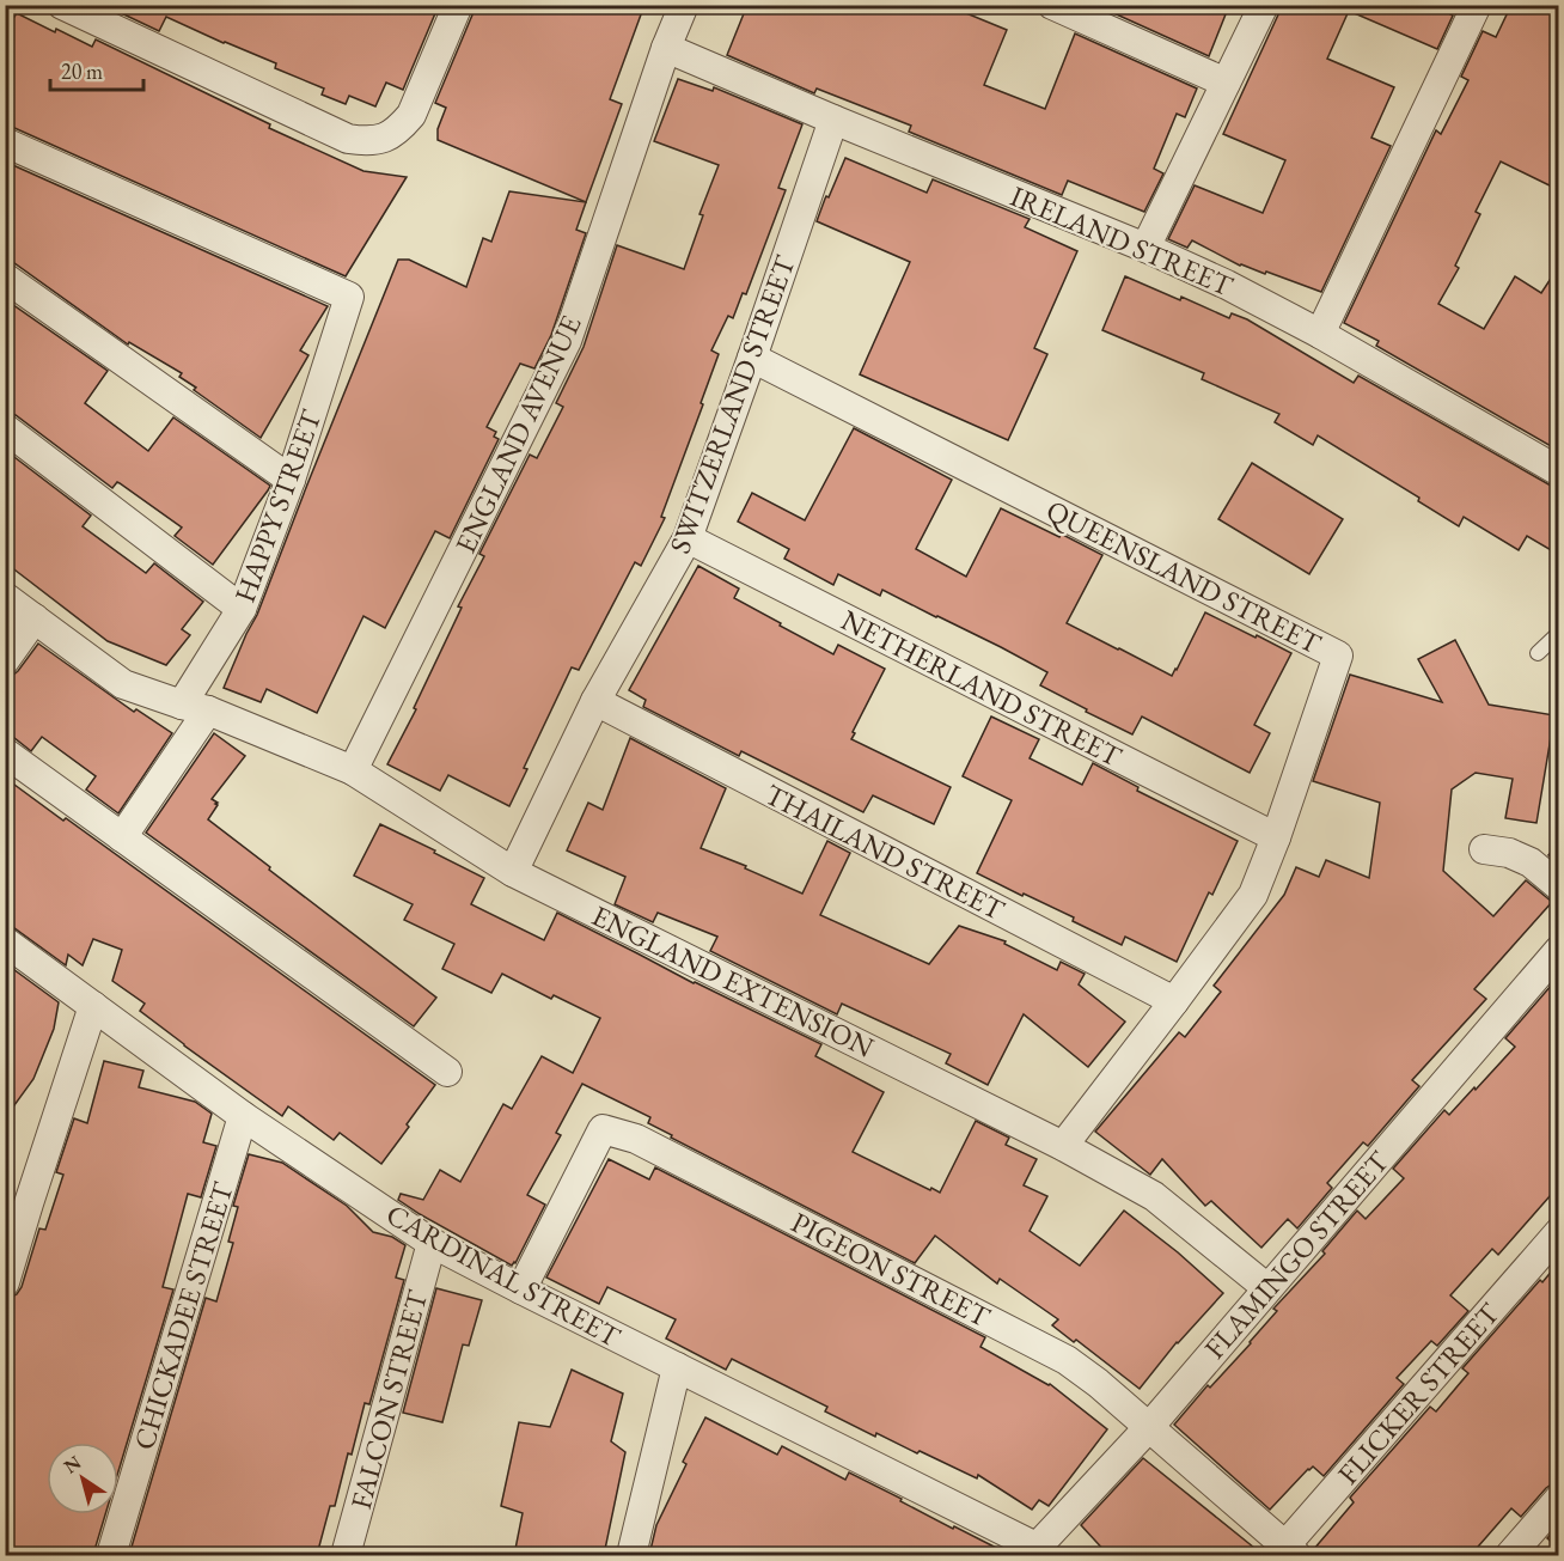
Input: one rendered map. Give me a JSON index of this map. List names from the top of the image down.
{
  "streets": {
    "street": [
      "IRELAND STREET",
      "SWITZERLAND STREET",
      "ENGLAND AVENUE",
      "HAPPY STREET",
      "QUEENSLAND STREET",
      "NETHERLAND STREET",
      "THAILAND STREET",
      "ENGLAND EXTENSION",
      "FLAMINGO STREET",
      "PIGEON STREET",
      "CARDINAL STREET",
      "CHICKADEE STREET",
      "FLICKER STREET",
      "FALCON STREET"
    ]
  },
  "crossings": [
    ["IRELAND STREET", "SWITZERLAND STREET"],
    ["IRELAND STREET", "ENGLAND AVENUE"],
    ["SWITZERLAND STREET", "QUEENSLAND STREET"],
    ["SWITZERLAND STREET", "NETHERLAND STREET"],
    ["SWITZERLAND STREET", "THAILAND STREET"],
    ["SWITZERLAND STREET", "ENGLAND EXTENSION"],
    ["ENGLAND AVENUE", "ENGLAND EXTENSION"],
    ["HAPPY STREET", "ENGLAND EXTENSION"],
    ["QUEENSLAND STREET", "NETHERLAND STREET"],
    ["QUEENSLAND STREET", "THAILAND STREET"],
    ["QUEENSLAND STREET", "ENGLAND EXTENSION"],
    ["ENGLAND EXTENSION", "FLAMINGO STREET"],
    ["FLAMINGO STREET", "PIGEON STREET"],
    ["FLAMINGO STREET", "CARDINAL STREET"],
    ["PIGEON STREET", "CARDINAL STREET"],
    ["PIGEON STREET", "FLICKER STREET"],
    ["CARDINAL STREET", "CHICKADEE STREET"],
    ["CARDINAL STREET", "FALCON STREET"]
  ],
  "scale_bar": "20 m",
  "north": "top left"
}
